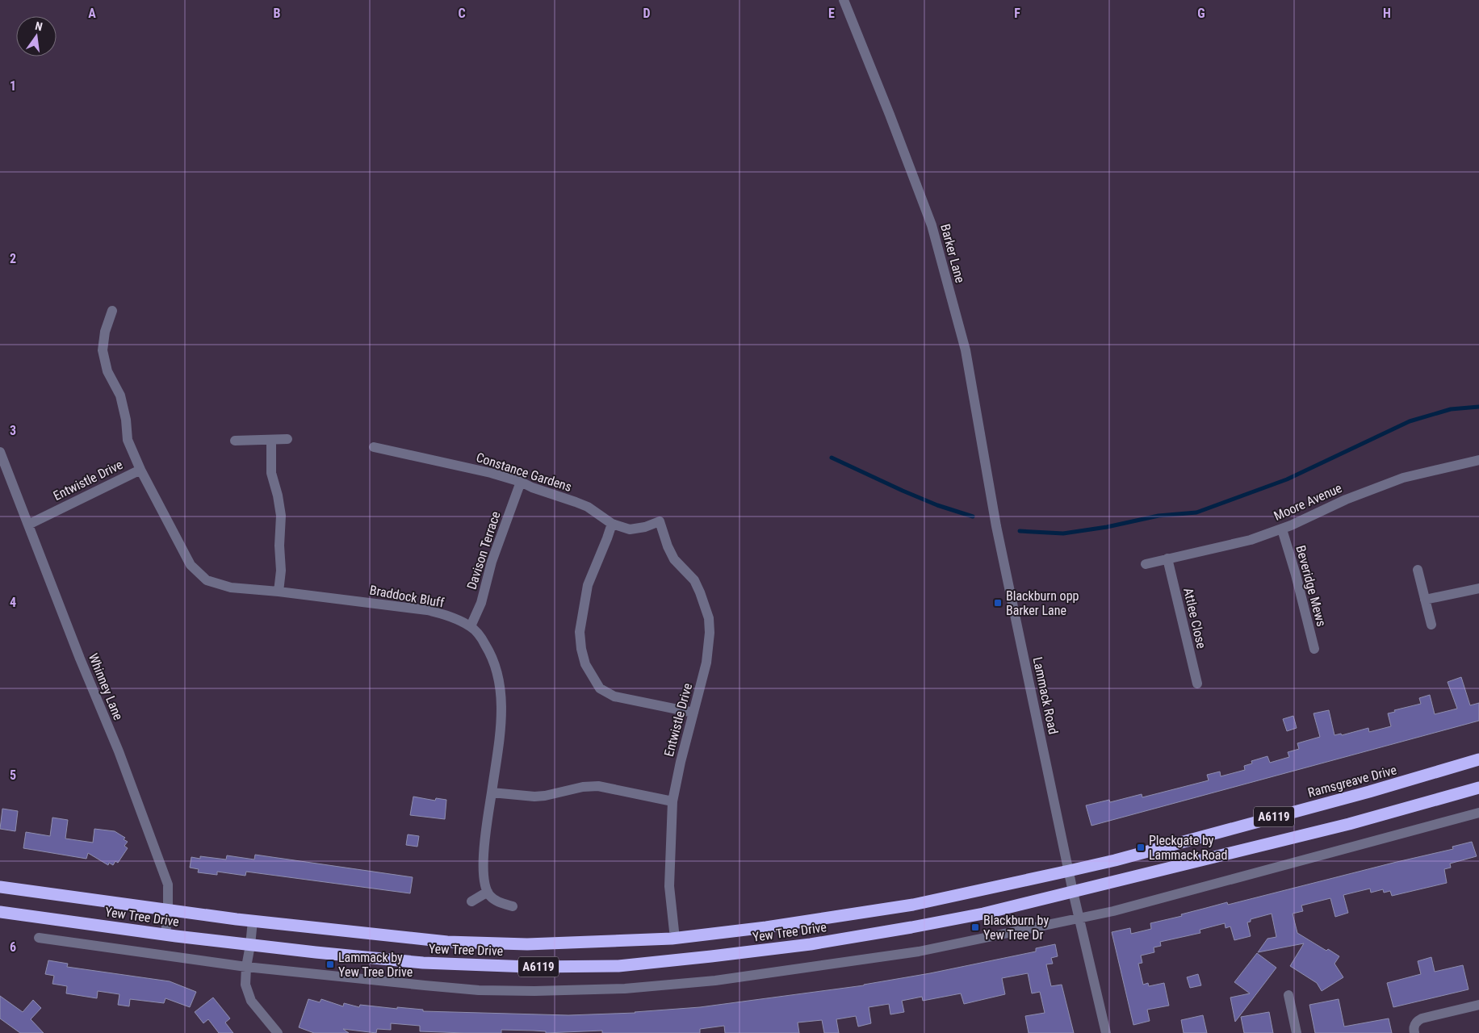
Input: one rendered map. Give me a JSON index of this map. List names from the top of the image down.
{
  "streets": {
    "highway": ["Ramsgreave Drive", "A6119", "Yew Tree Drive"],
    "street": [
      "Barker Lane",
      "Constance Gardens",
      "Entwistle Drive",
      "Moore Avenue",
      "Davison Terrace",
      "Beveridge Mews",
      "Braddock Bluff",
      "Attlee Close",
      "Whinney Lane",
      "Lammack Road"
    ]
  },
  "crossings": [
    ["Barker Lane", "Lammack Road"],
    ["Constance Gardens", "Entwistle Drive"],
    ["Constance Gardens", "Davison Terrace"],
    ["Entwistle Drive", "Braddock Bluff"],
    ["Entwistle Drive", "Whinney Lane"],
    ["Entwistle Drive", "Yew Tree Drive"],
    ["Moore Avenue", "Beveridge Mews"],
    ["Moore Avenue", "Attlee Close"],
    ["Davison Terrace", "Braddock Bluff"],
    ["Whinney Lane", "Yew Tree Drive"],
    ["Lammack Road", "Ramsgreave Drive"],
    ["Lammack Road", "A6119"],
    ["Lammack Road", "Yew Tree Drive"],
    ["Ramsgreave Drive", "Yew Tree Drive"],
    ["A6119", "Yew Tree Drive"]
  ],
  "places": {
    "transit": [
      "Blackburn opp Barker Lane",
      "Pleckgate by Lammack Road",
      "Blackburn by Yew Tree Dr",
      "Lammack by Yew Tree Drive"
    ]
  },
  "north": "top",
  "grid": {
    "columns": [
      "A",
      "B",
      "C",
      "D",
      "E",
      "F",
      "G",
      "H"
    ],
    "rows": [
      "1",
      "2",
      "3",
      "4",
      "5",
      "6"
    ]
  }
}
